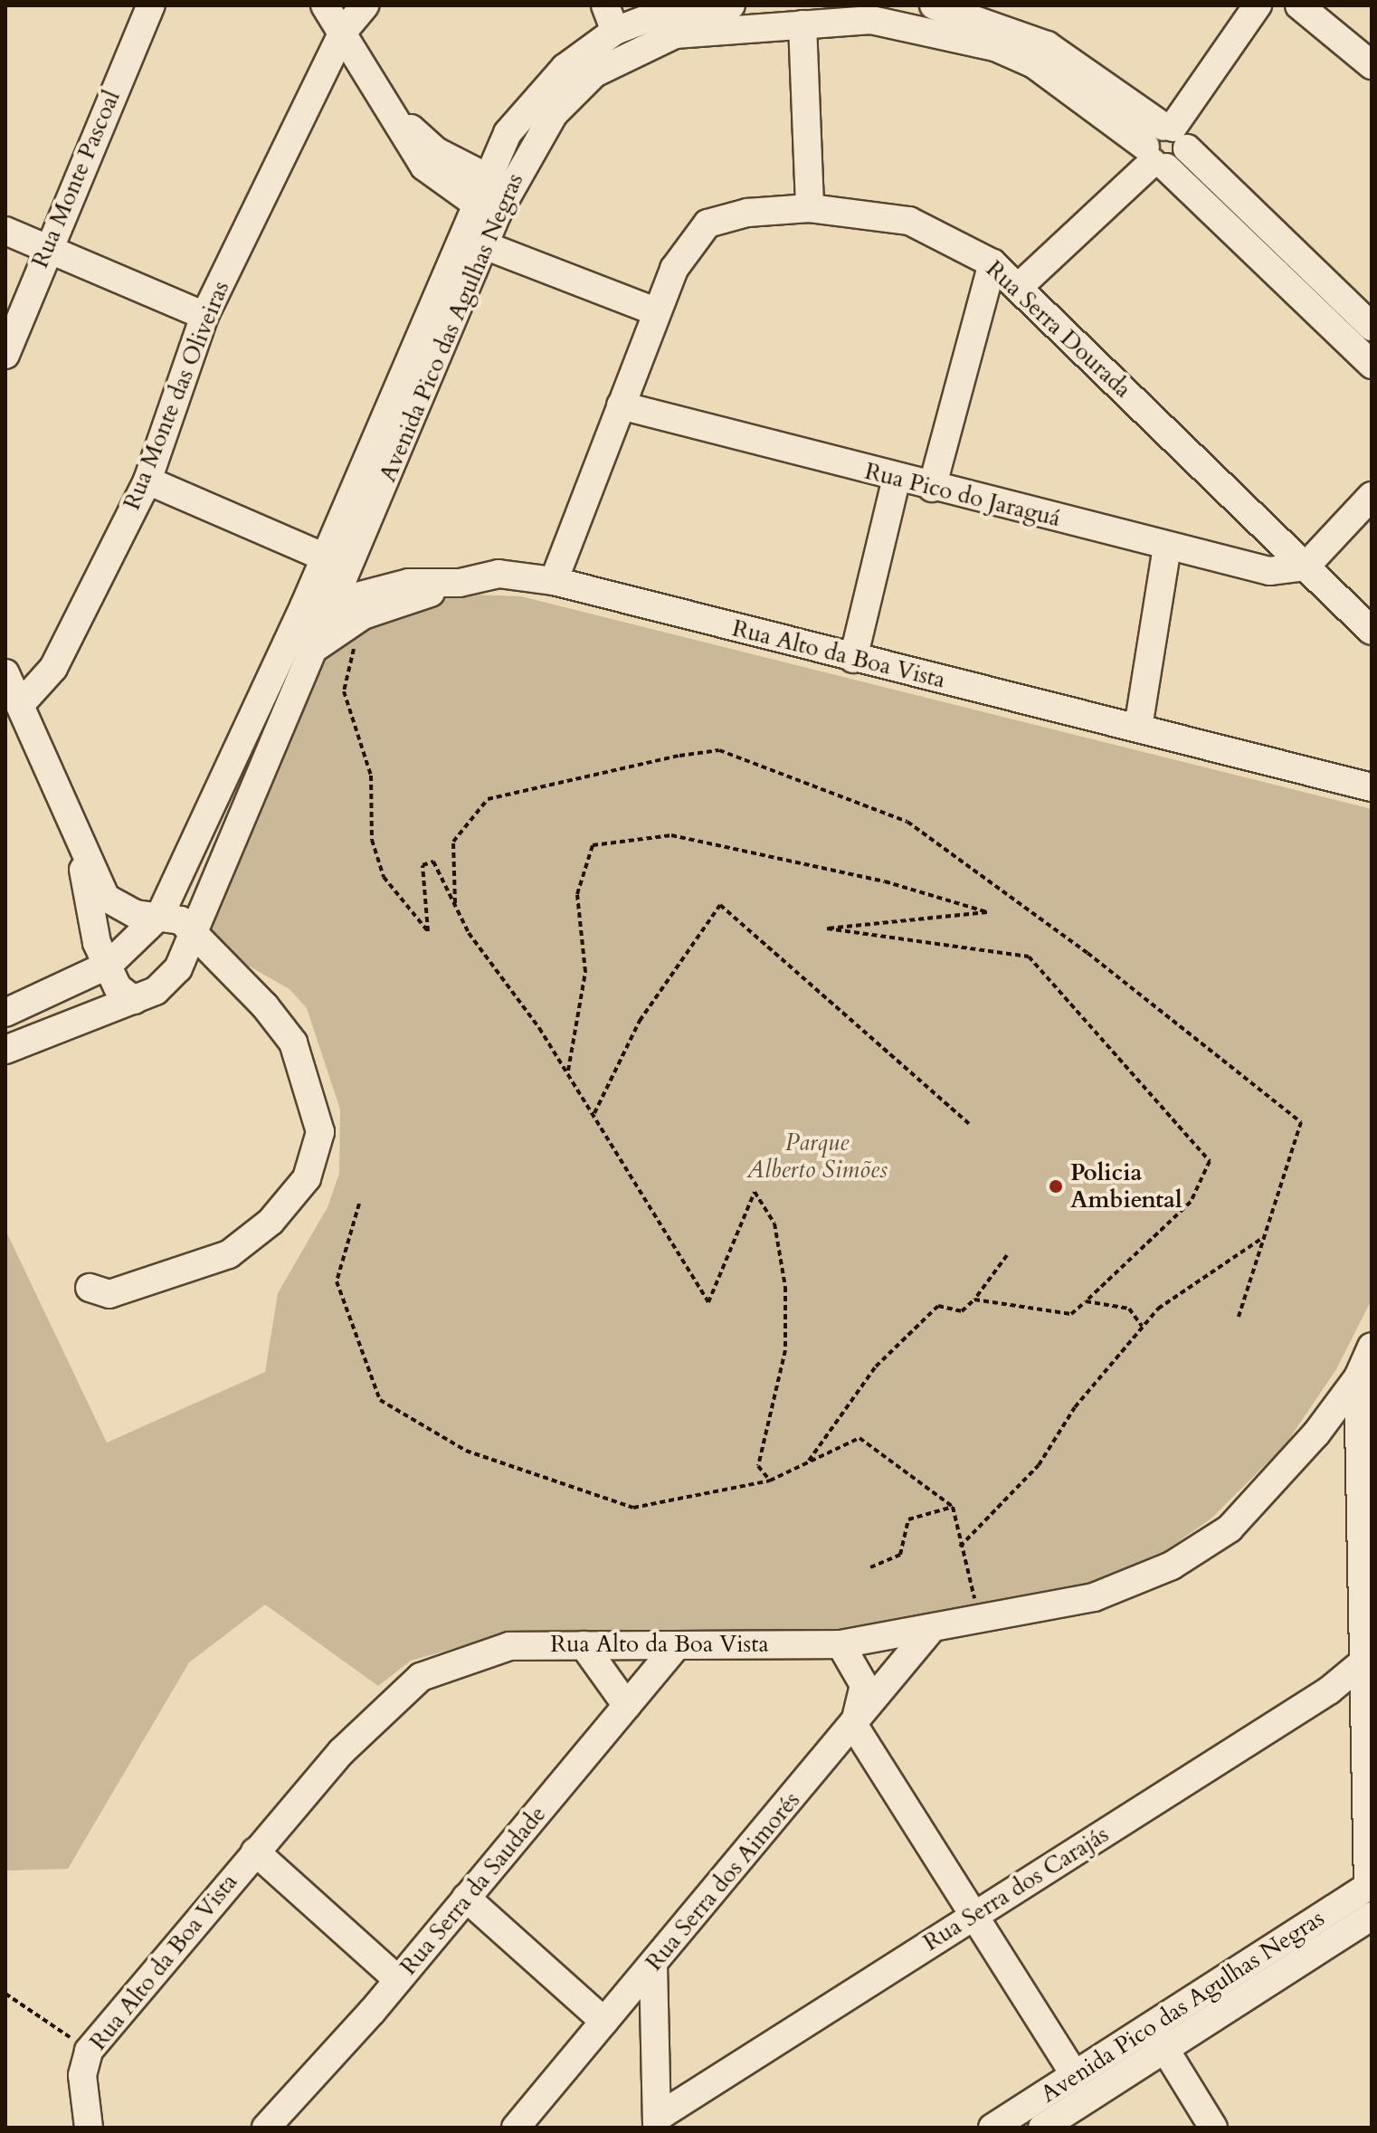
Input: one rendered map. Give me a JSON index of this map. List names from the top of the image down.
{
  "streets": {
    "street": [
      "Rua Monte Pascoal",
      "Avenida Pico das Agulhas Negras",
      "Rua Serra Dourada",
      "Rua Monte das Oliveiras",
      "Rua Pico do Jaraguá",
      "Rua Alto da Boa Vista",
      "Rua Serra dos Aimorés",
      "Rua Serra dos Carajás",
      "Rua Serra da Saudade"
    ]
  },
  "crossings": [
    ["Avenida Pico das Agulhas Negras", "Rua Alto da Boa Vista"],
    ["Rua Serra Dourada", "Rua Pico do Jaraguá"],
    ["Rua Serra Dourada", "Rua Alto da Boa Vista"],
    ["Rua Alto da Boa Vista", "Rua Serra dos Aimorés"],
    ["Rua Alto da Boa Vista", "Rua Serra da Saudade"]
  ],
  "parks": ["Parque Alberto Simões"],
  "places": ["Policia Ambiental"]
}
